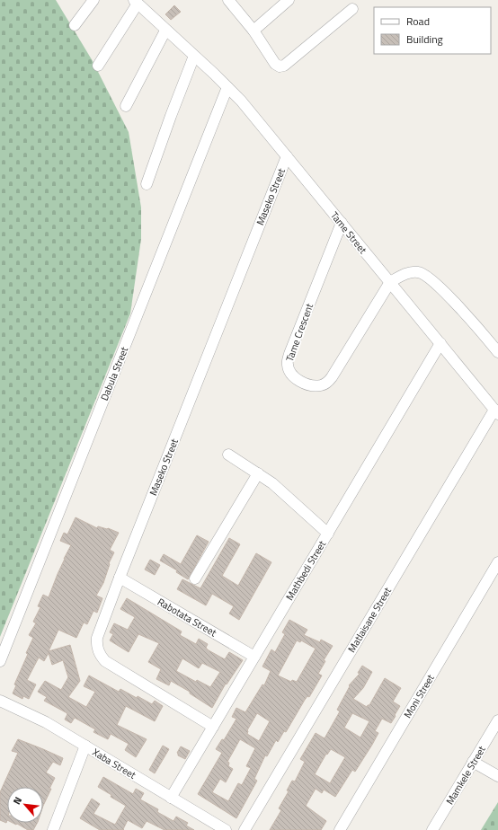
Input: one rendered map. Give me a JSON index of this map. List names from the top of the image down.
{
  "streets": {
    "street": [
      "Maseko Street",
      "Tame Street",
      "Tame Crescent",
      "Dabula Street",
      "Mathbedi Street",
      "Rabotata Street",
      "Matlaisane Street",
      "Moni Street",
      "Xaba Street",
      "Mamkele Street"
    ]
  },
  "crossings": [
    ["Maseko Street", "Tame Street"],
    ["Maseko Street", "Mathbedi Street"],
    ["Maseko Street", "Rabotata Street"],
    ["Tame Street", "Tame Crescent"],
    ["Tame Street", "Dabula Street"],
    ["Tame Street", "Mathbedi Street"],
    ["Tame Street", "Matlaisane Street"],
    ["Mathbedi Street", "Rabotata Street"],
    ["Mathbedi Street", "Xaba Street"]
  ],
  "legend": ["Road", "Building"],
  "north": "top left"
}
